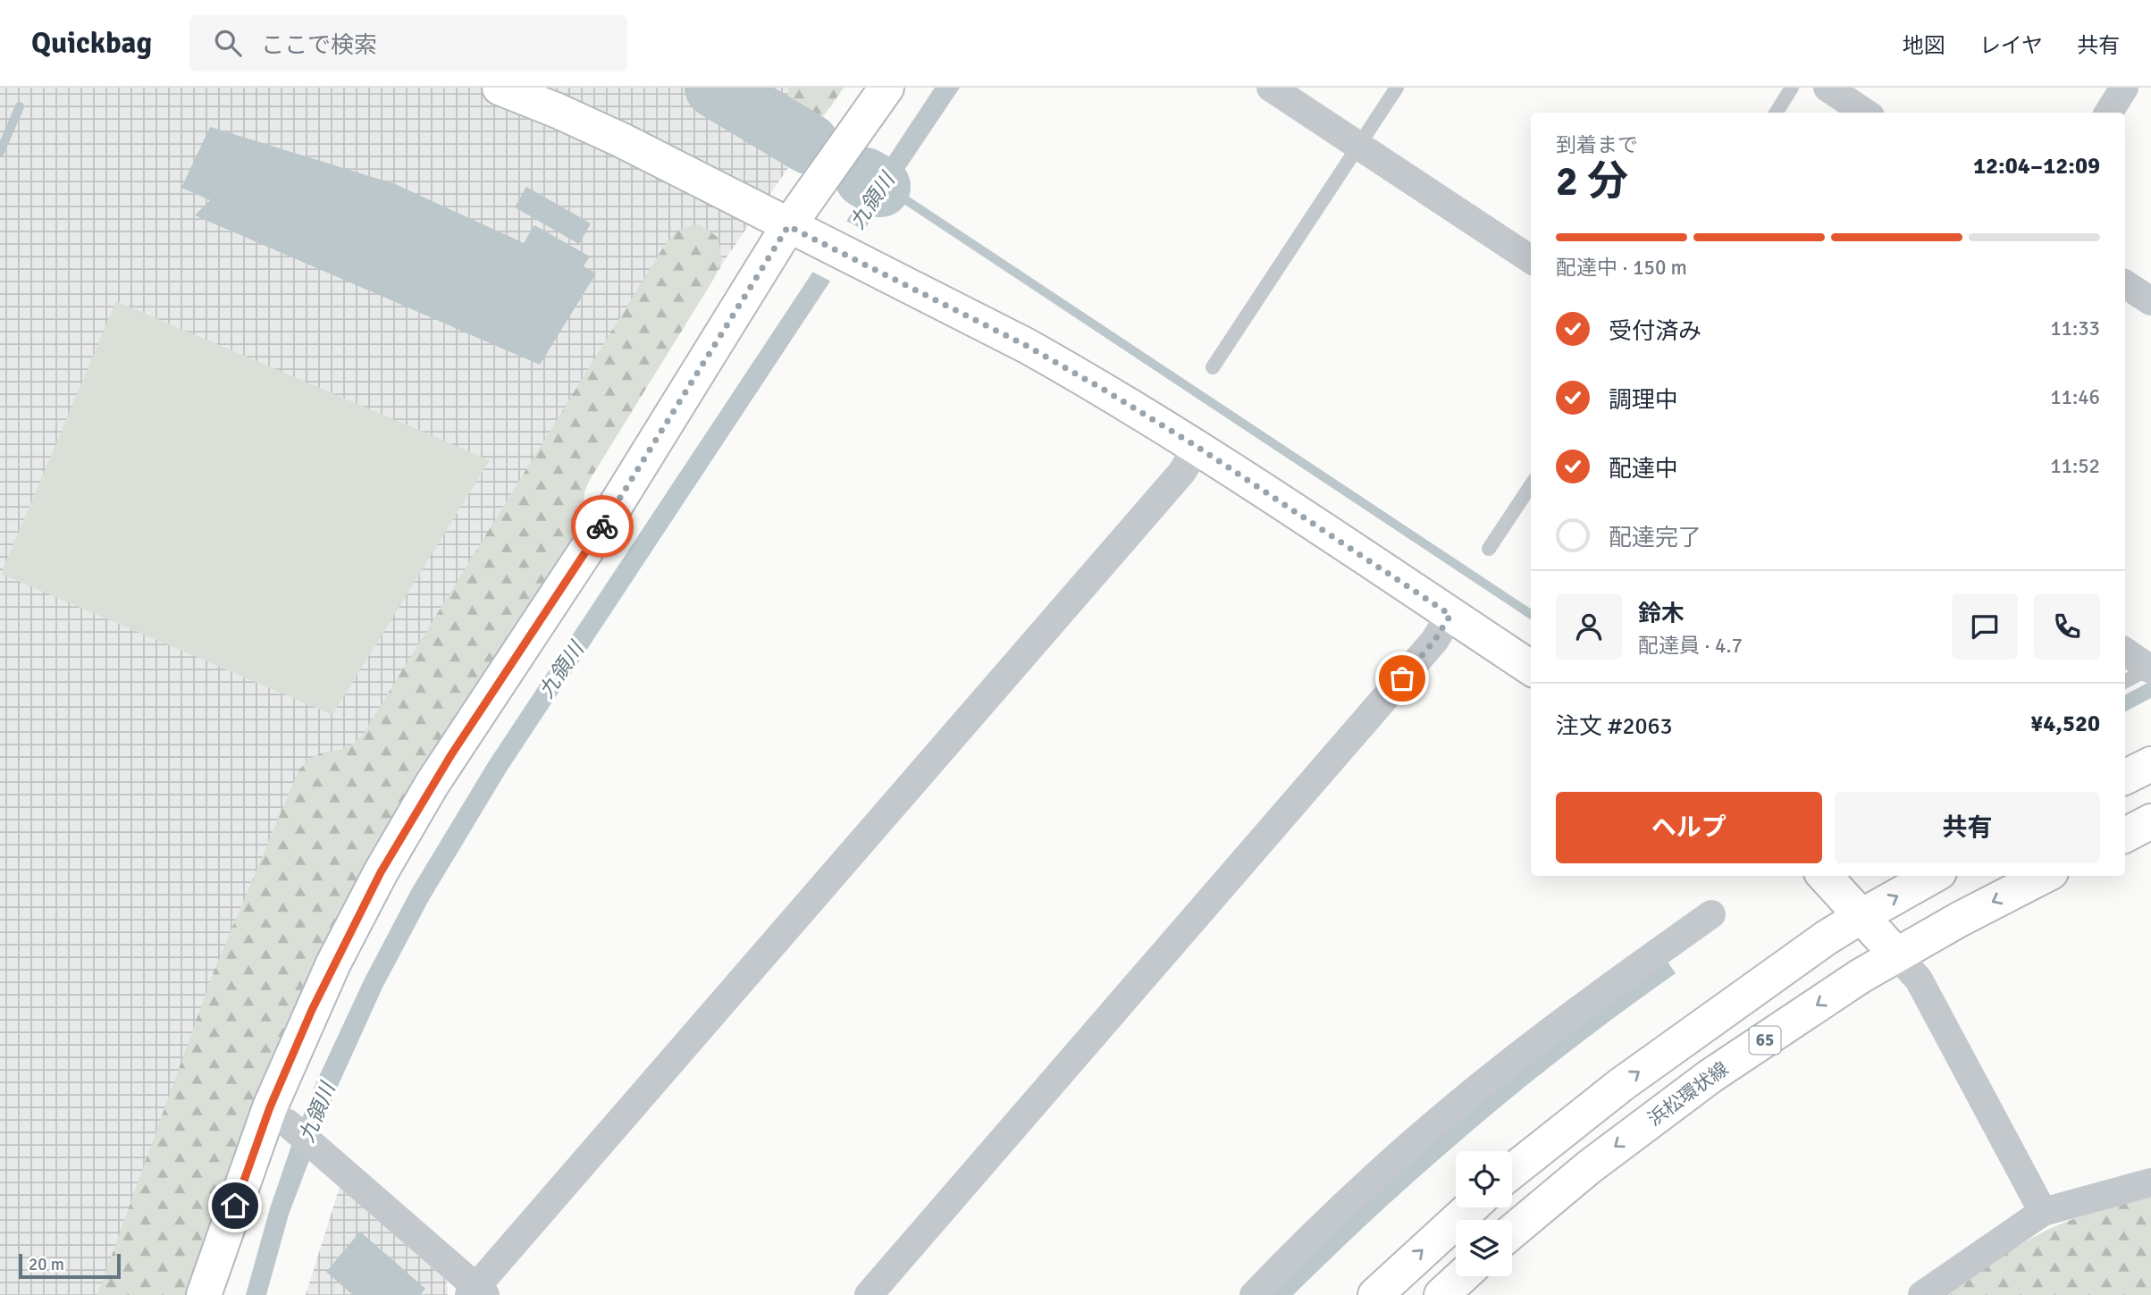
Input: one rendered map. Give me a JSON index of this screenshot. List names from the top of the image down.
{
  "streets": {
    "street": ["65", "浜松環状線"]
  },
  "water": ["九領川"],
  "scale_bar": "20 m",
  "page": {
    "header": "Quickbag",
    "search": "ここで検索",
    "nav": ["地図", "レイヤ", "共有"],
    "heading": ["2 分", "到着まで", "12:04–12:09"],
    "panel": [
      "鈴木",
      "配達員 · 4.7",
      "注文 #2063",
      "¥4,520"
    ],
    "bar": "配達中 · 150 m",
    "list": [
      ["受付済み", "11:33"],
      ["調理中", "11:46"],
      ["配達中", "11:52"],
      "配達完了"
    ],
    "buttons": ["ヘルプ", "共有"],
    "scale": "20 m"
  }
}
